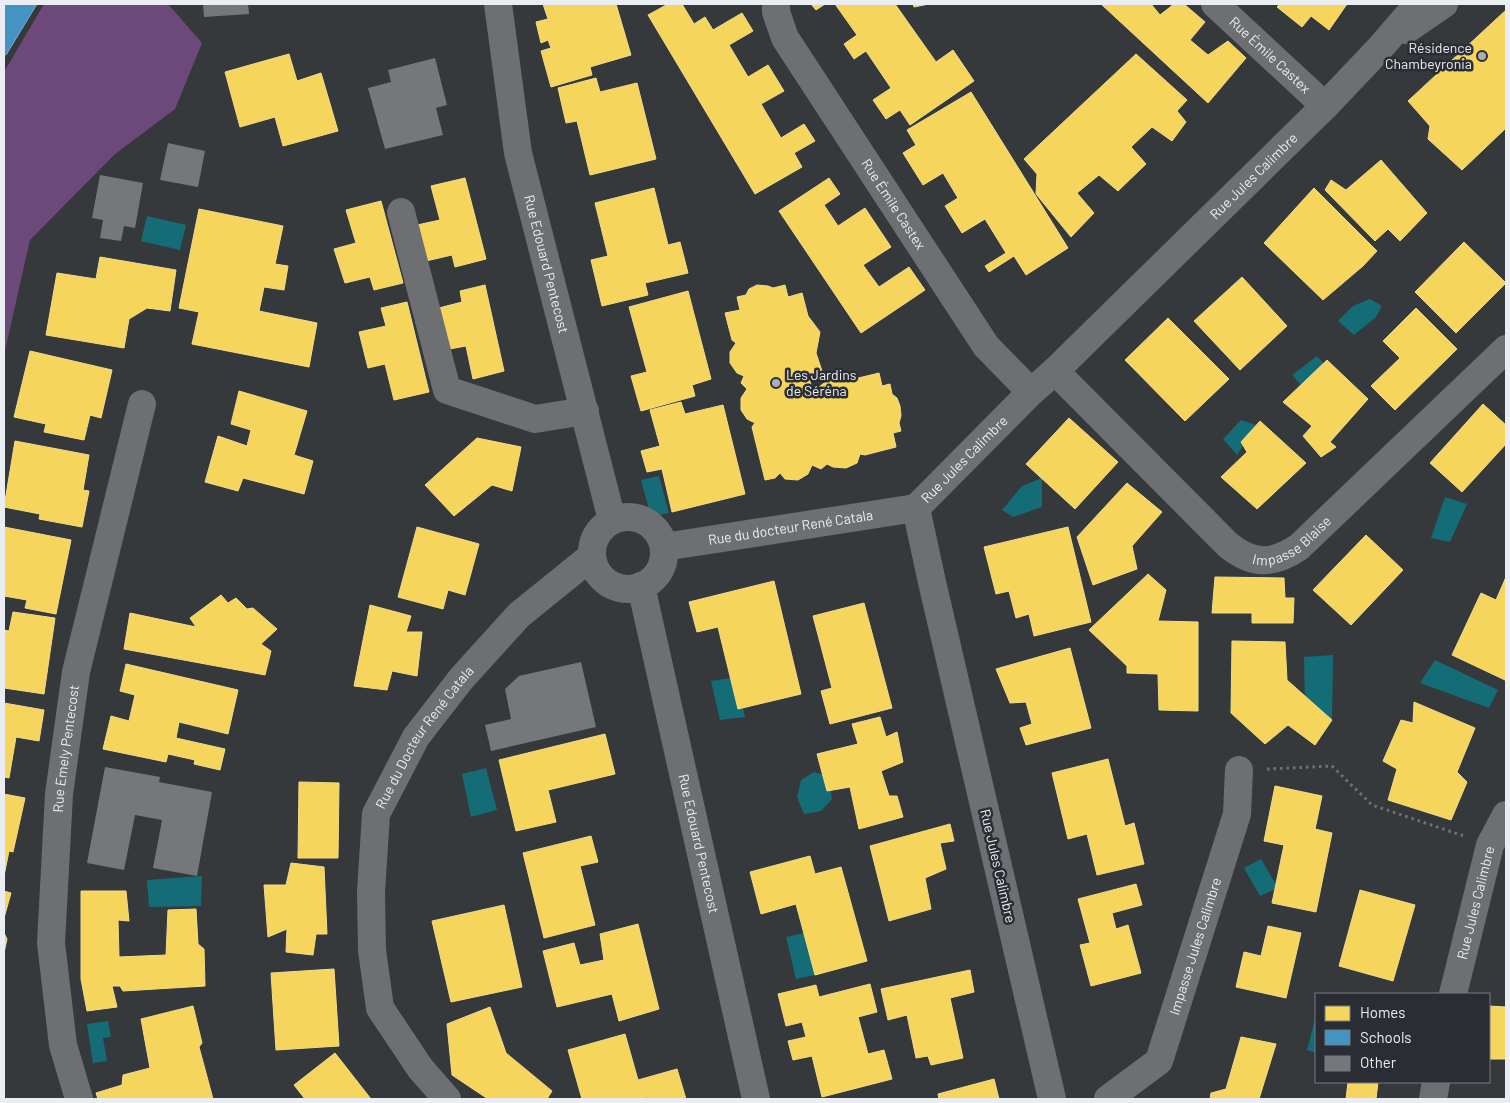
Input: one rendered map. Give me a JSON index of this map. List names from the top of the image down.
{
  "streets": {
    "street": [
      "Rue Émile Castex",
      "Rue Jules Calimbre",
      "Rue Edouard Pentecost",
      "Rue du docteur René Catala",
      "Impasse Blaise",
      "Rue du Docteur René Catala",
      "Rue Emely Pentecost",
      "Impasse Jules Calimbre"
    ]
  },
  "crossings": [
    ["Rue Émile Castex", "Rue Jules Calimbre"],
    ["Rue Jules Calimbre", "Rue du docteur René Catala"],
    ["Rue Jules Calimbre", "Impasse Blaise"],
    ["Rue Edouard Pentecost", "Rue du docteur René Catala"],
    ["Rue Edouard Pentecost", "Rue du Docteur René Catala"],
    ["Rue du docteur René Catala", "Rue du Docteur René Catala"]
  ],
  "places": ["Résidence Chambeyronia", "Les Jardins de Séréna"],
  "legend": ["Homes", "Schools", "Other"]
}
